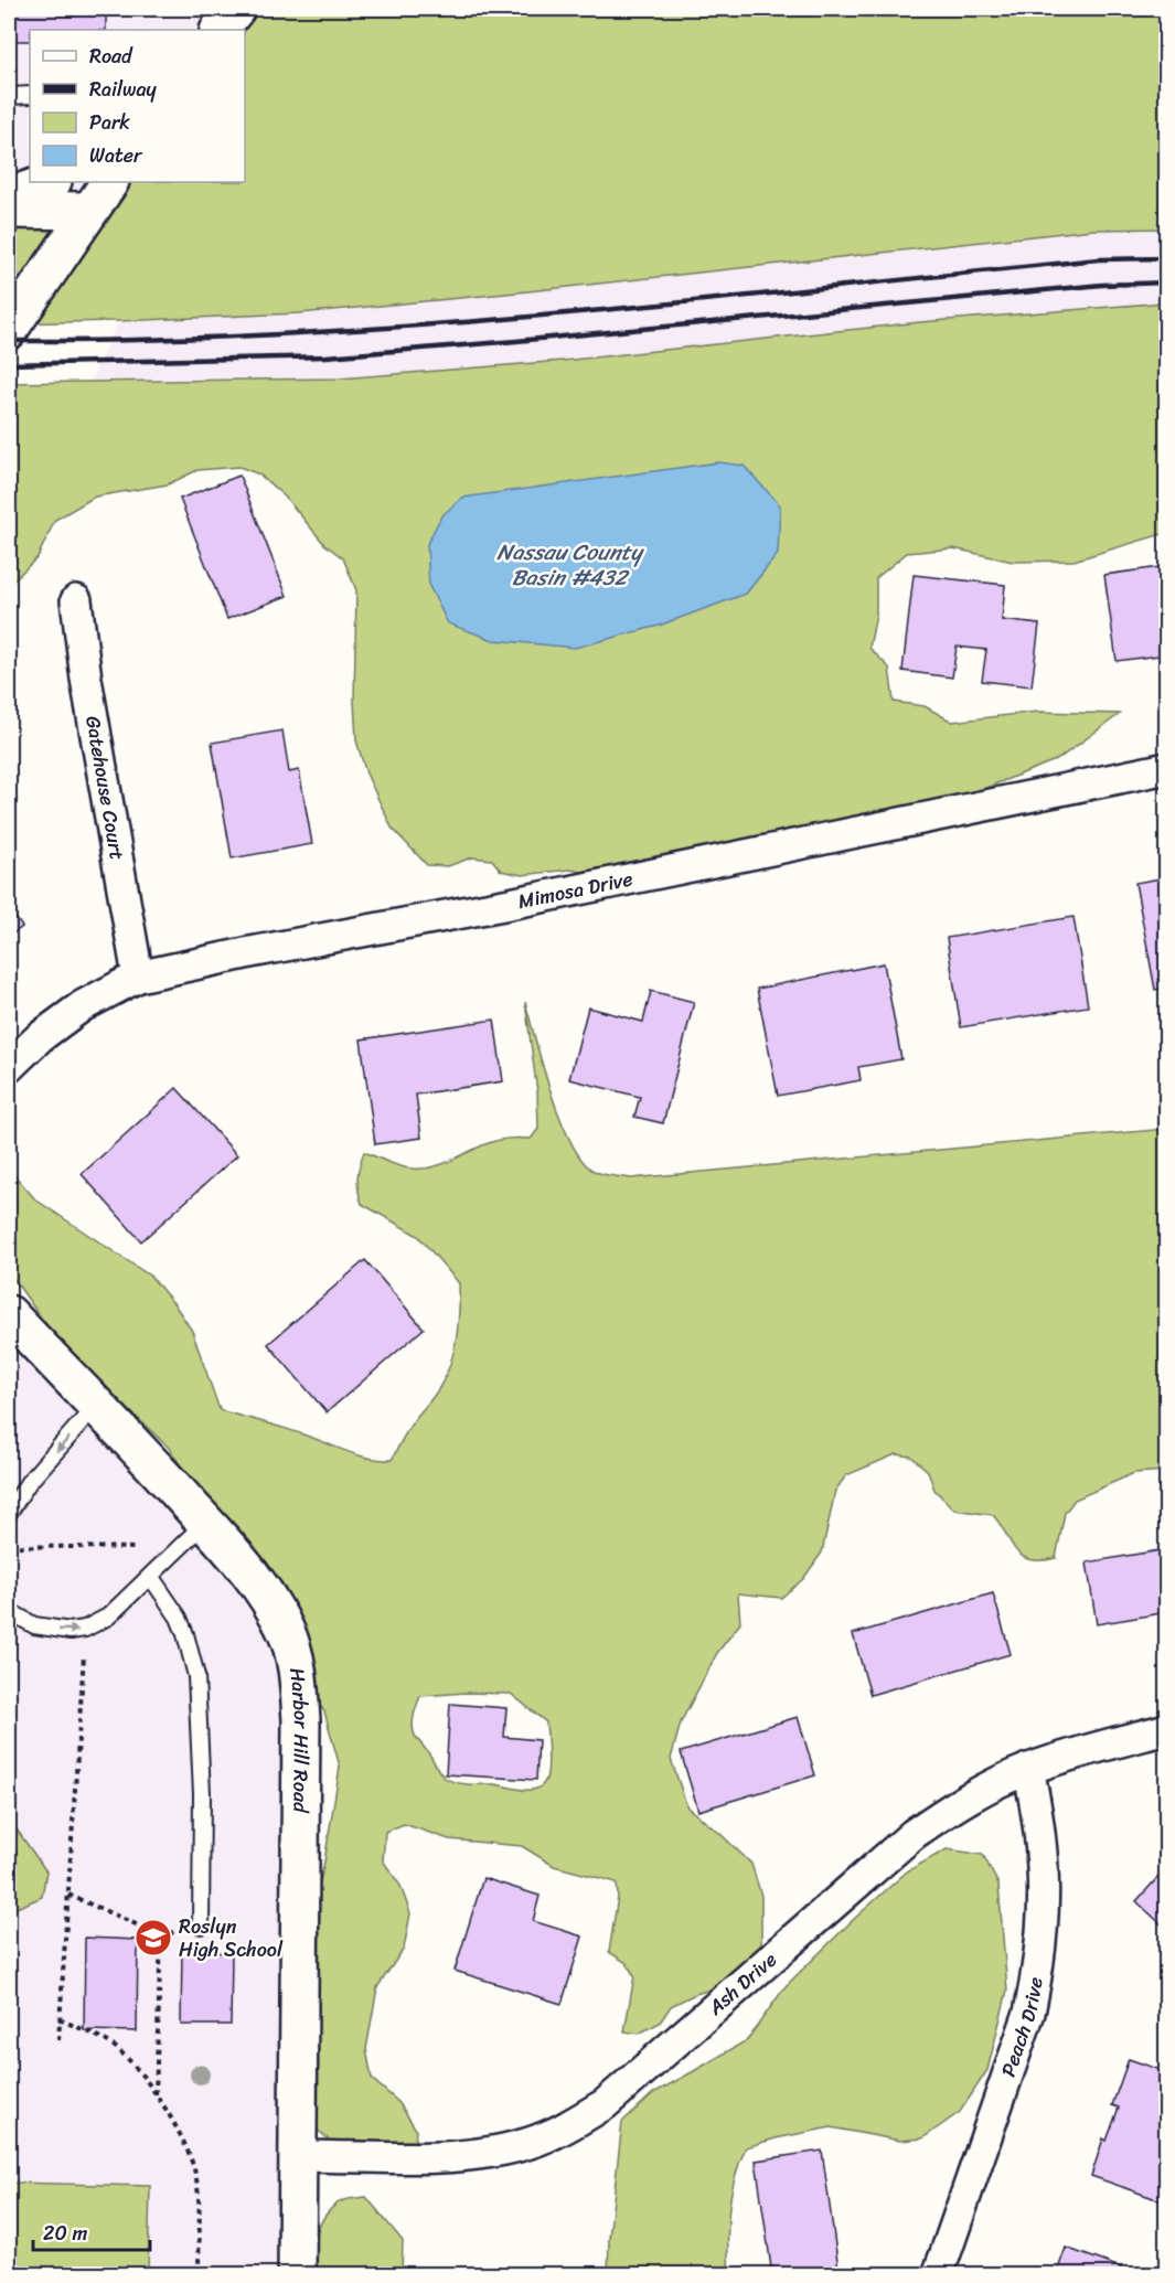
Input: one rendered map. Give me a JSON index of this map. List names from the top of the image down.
{
  "streets": {
    "street": [
      "Gatehouse Court",
      "Mimosa Drive",
      "Harbor Hill Road",
      "Ash Drive",
      "Peach Drive"
    ]
  },
  "crossings": [
    ["Gatehouse Court", "Mimosa Drive"],
    ["Harbor Hill Road", "Ash Drive"],
    ["Ash Drive", "Peach Drive"]
  ],
  "water": ["Nassau County Basin #432"],
  "places": {
    "school or university": ["Roslyn High School"]
  },
  "legend": [
    "Road",
    "Railway",
    "Park",
    "Water"
  ],
  "scale_bar": "20 m"
}
